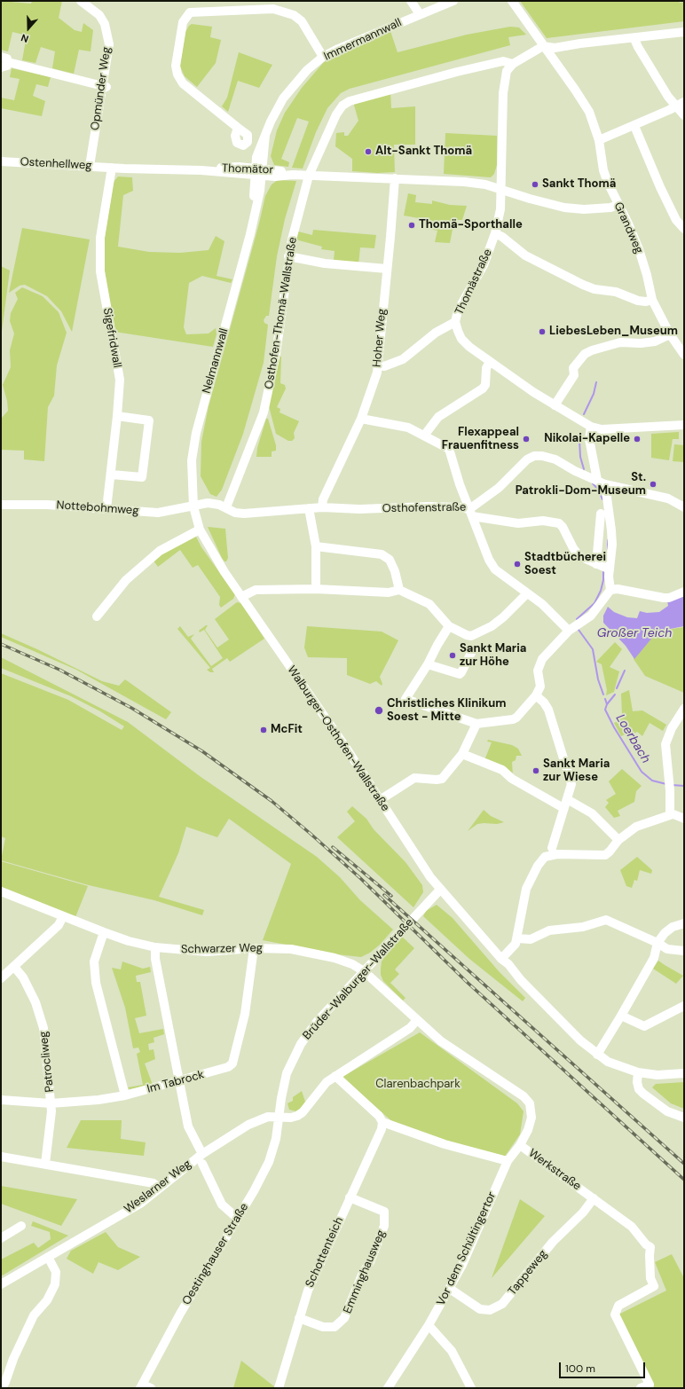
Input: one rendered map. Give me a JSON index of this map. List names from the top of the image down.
{
  "streets": {
    "street": [
      "Immermannwall",
      "Opmünder Weg",
      "Ostenhellweg",
      "Thomätor",
      "Grandweg",
      "Thomästraße",
      "Osthofen-Thomä-Wallstraße",
      "Sigefridwall",
      "Hoher Weg",
      "Nelmannwall",
      "Nottebohmweg",
      "Osthofenstraße",
      "Walburger-Osthofen-Wallstraße",
      "Schwarzer Weg",
      "Brüder-Walburger-Wallstraße",
      "Patrocliweg",
      "Im Tabrock",
      "Werkstraße",
      "Weslarner Weg",
      "Vor dem Schültingertor",
      "Schottenteich",
      "Oestinghauser Straße",
      "Emminghausweg",
      "Tappeweg"
    ]
  },
  "crossings": [
    ["Immermannwall", "Thomätor"],
    ["Immermannwall", "Nelmannwall"],
    ["Opmünder Weg", "Ostenhellweg"],
    ["Ostenhellweg", "Thomätor"],
    ["Ostenhellweg", "Sigefridwall"],
    ["Thomätor", "Osthofen-Thomä-Wallstraße"],
    ["Thomätor", "Sigefridwall"],
    ["Thomätor", "Nelmannwall"],
    ["Thomästraße", "Osthofen-Thomä-Wallstraße"],
    ["Osthofen-Thomä-Wallstraße", "Nottebohmweg"],
    ["Osthofen-Thomä-Wallstraße", "Osthofenstraße"],
    ["Sigefridwall", "Nottebohmweg"],
    ["Hoher Weg", "Osthofenstraße"],
    ["Nelmannwall", "Nottebohmweg"],
    ["Nelmannwall", "Walburger-Osthofen-Wallstraße"],
    ["Nottebohmweg", "Osthofenstraße"],
    ["Nottebohmweg", "Walburger-Osthofen-Wallstraße"],
    ["Walburger-Osthofen-Wallstraße", "Brüder-Walburger-Wallstraße"],
    ["Schwarzer Weg", "Brüder-Walburger-Wallstraße"],
    ["Schwarzer Weg", "Im Tabrock"],
    ["Schwarzer Weg", "Werkstraße"],
    ["Brüder-Walburger-Wallstraße", "Werkstraße"],
    ["Brüder-Walburger-Wallstraße", "Weslarner Weg"],
    ["Brüder-Walburger-Wallstraße", "Oestinghauser Straße"],
    ["Patrocliweg", "Im Tabrock"],
    ["Werkstraße", "Weslarner Weg"],
    ["Werkstraße", "Vor dem Schültingertor"],
    ["Werkstraße", "Tappeweg"],
    ["Weslarner Weg", "Oestinghauser Straße"],
    ["Vor dem Schültingertor", "Tappeweg"],
    ["Schottenteich", "Emminghausweg"]
  ],
  "water": ["Großer Teich", "Loerbach"],
  "parks": ["Clarenbachpark"],
  "places": [
    "Alt-Sankt Thomä",
    "Sankt Thomä",
    "Thomä-Sporthalle",
    "LiebesLeben_Museum",
    "Flexappeal Frauenfitness",
    "Nikolai-Kapelle",
    "St. Patrokli-Dom-Museum",
    "Stadtbücherei Soest",
    "Sankt Maria zur Höhe",
    "Christliches Klinikum Soest - Mitte",
    "McFit",
    "Sankt Maria zur Wiese"
  ],
  "scale_bar": "100 m",
  "north": "bottom"
}
